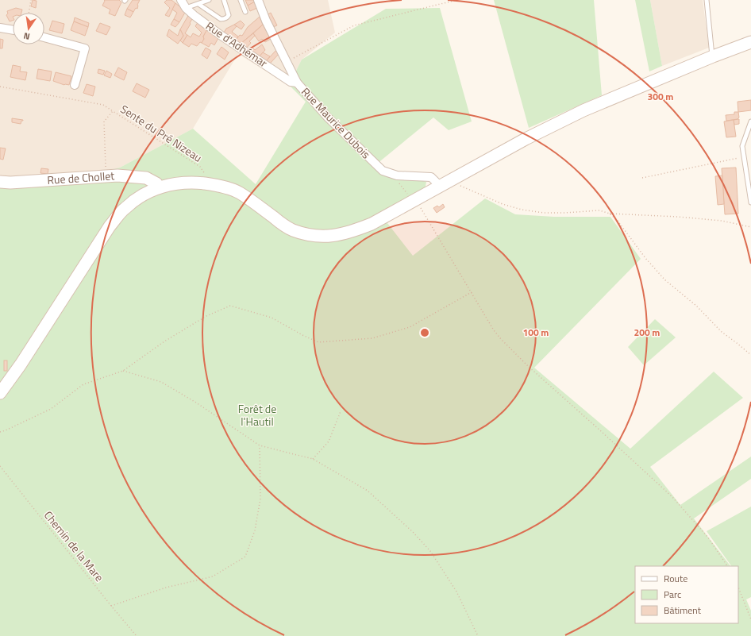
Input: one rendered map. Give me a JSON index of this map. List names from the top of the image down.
{
  "streets": {
    "main road": ["Rue de Chollet"],
    "street": ["Rue d'Adhémar", "Rue Maurice Dubois"],
    "path": ["Sente du Pré Nizeau", "Chemin de la Mare"]
  },
  "crossings": [
    ["Rue d'Adhémar", "Rue Maurice Dubois"],
    ["Sente du Pré Nizeau", "Rue de Chollet"]
  ],
  "parks": ["Forêt de l'Hautil"],
  "legend": ["Route", "Parc", "Bâtiment"],
  "north": "bottom",
  "rings": ["300 m", "100 m", "200 m"]
}
